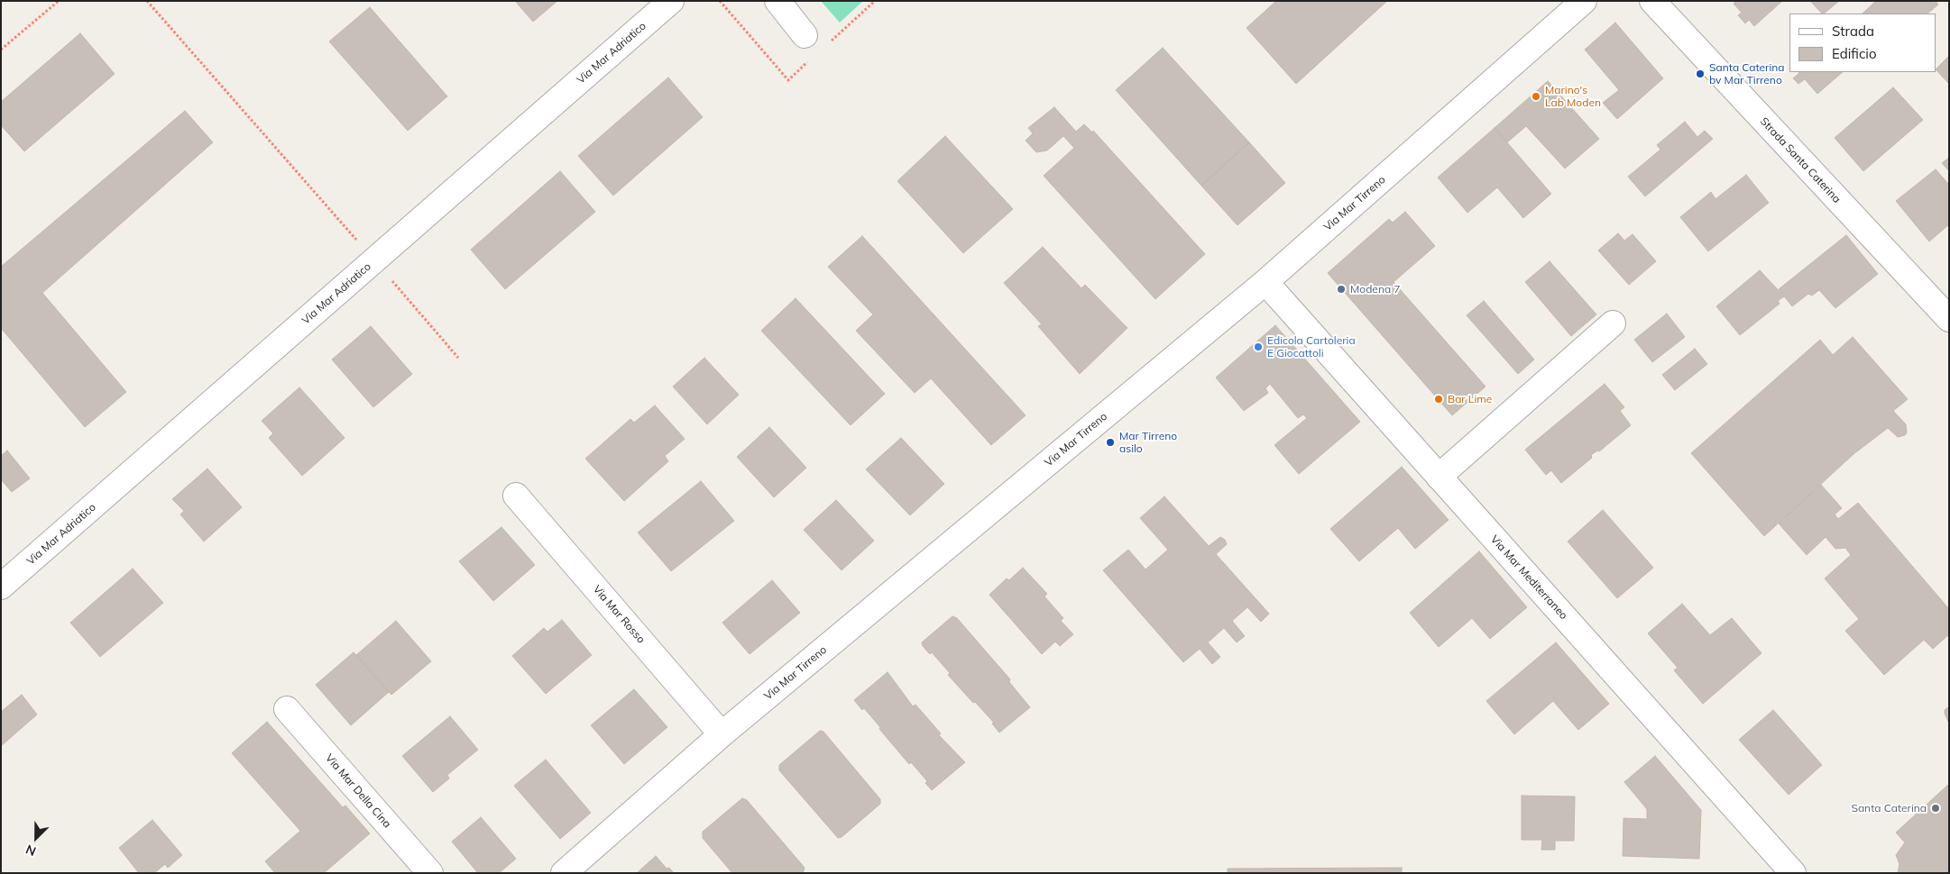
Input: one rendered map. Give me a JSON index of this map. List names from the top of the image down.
{
  "streets": {
    "street": [
      "Via Mar Adriatico",
      "Strada Santa Caterina",
      "Via Mar Tirreno",
      "Via Mar Mediterraneo",
      "Via Mar Rosso",
      "Via Mar Della Cina"
    ]
  },
  "crossings": [
    ["Via Mar Tirreno", "Via Mar Mediterraneo"],
    ["Via Mar Tirreno", "Via Mar Rosso"]
  ],
  "places": [
    "Santa Caterina bv Mar Tirreno",
    "Marino's Lab Moden",
    "Modena 7",
    "Edicola Cartoleria E Giocattoli",
    "Bar Lime",
    "Mar Tirreno asilo",
    "Santa Caterina"
  ],
  "legend": ["Strada", "Edificio"],
  "north": "bottom left"
}
